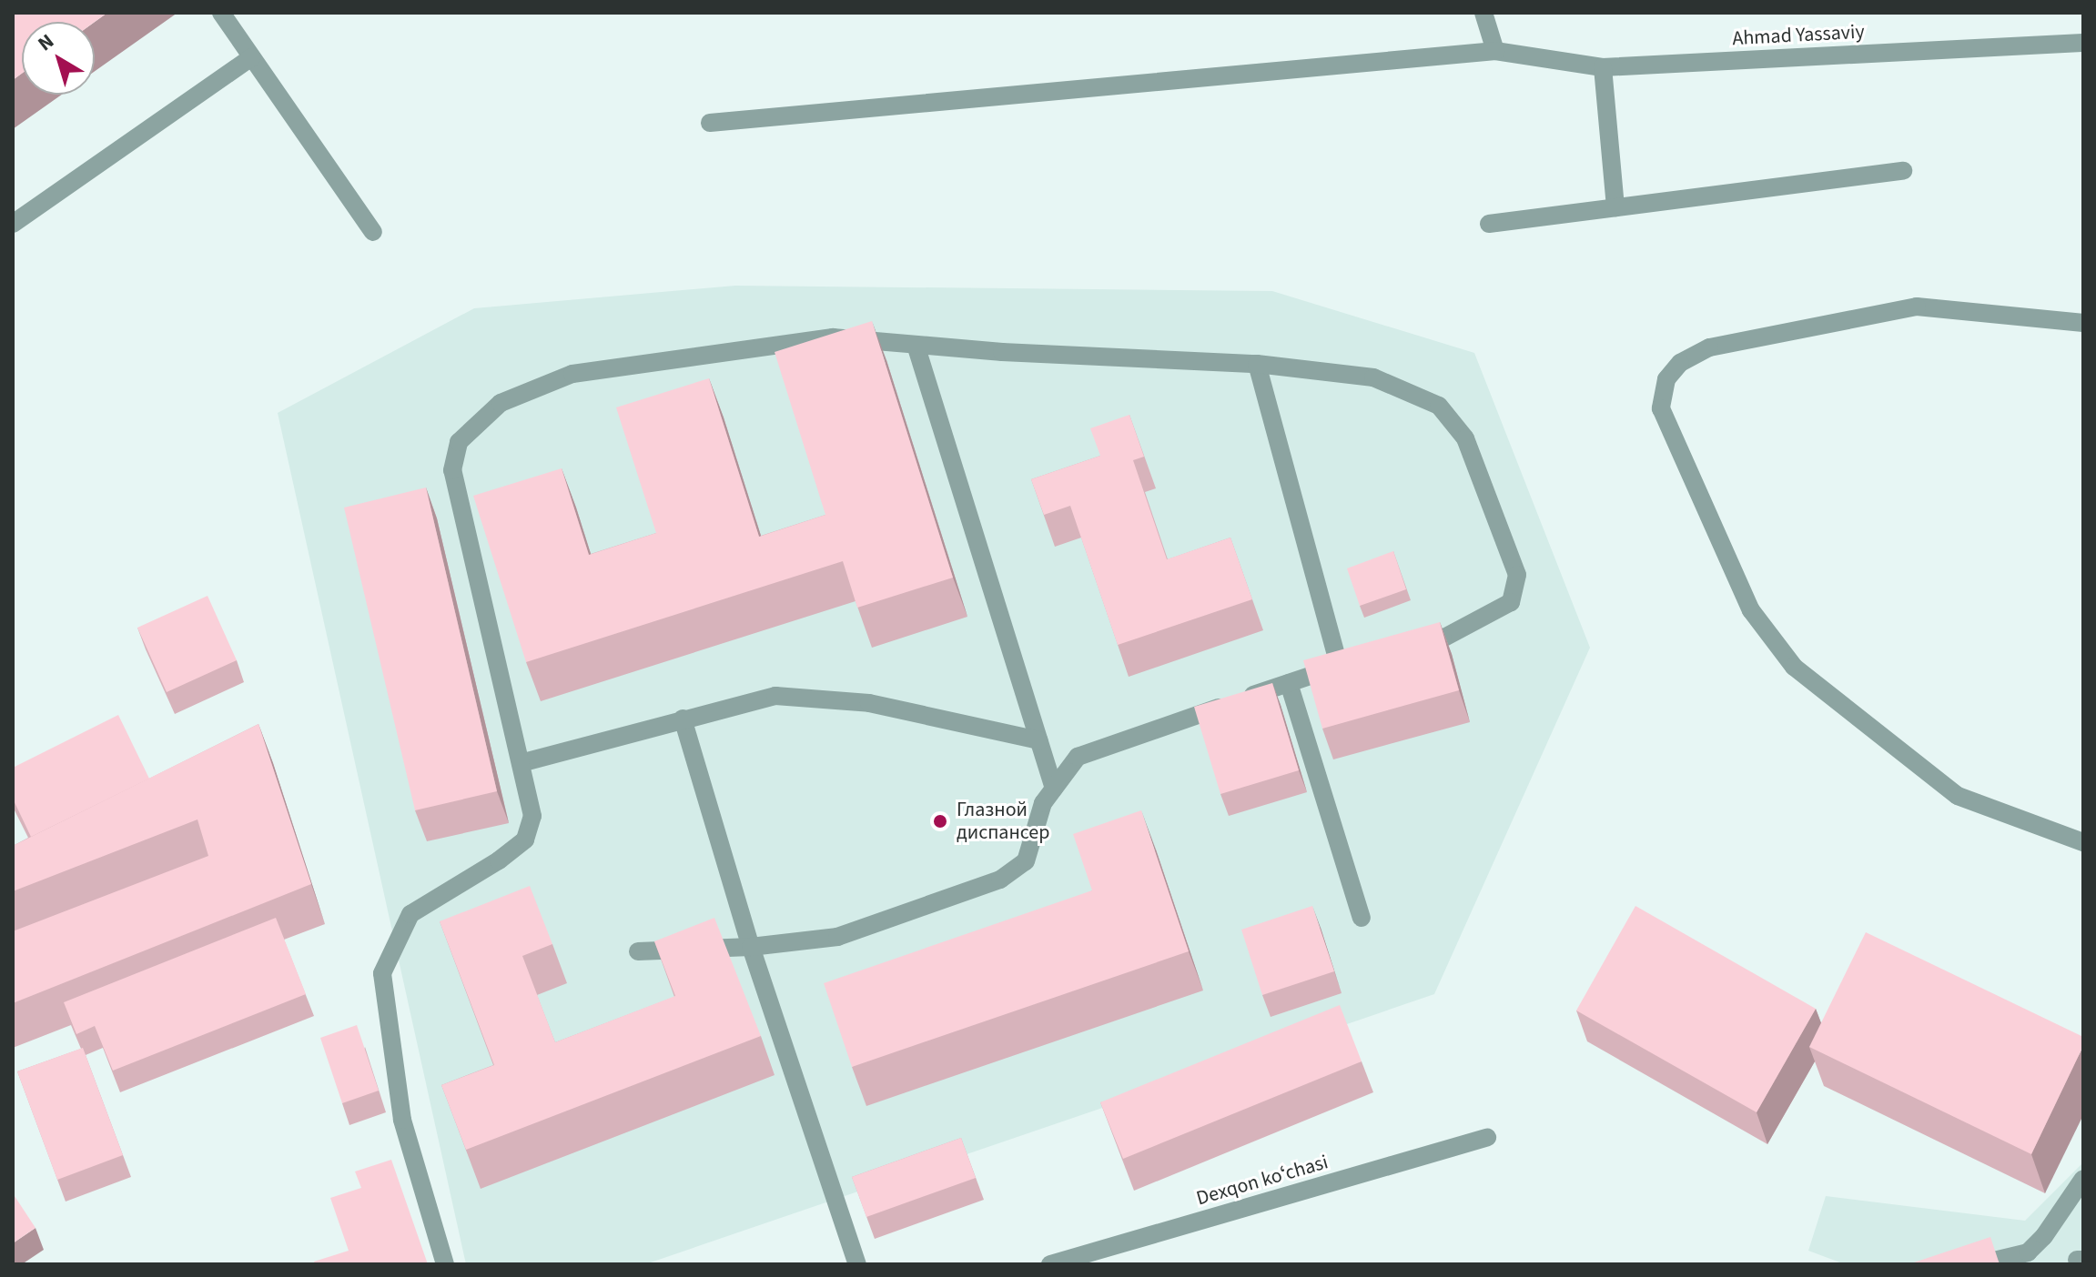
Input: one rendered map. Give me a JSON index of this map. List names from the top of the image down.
{
  "streets": {
    "street": ["Ahmad Yassaviy", "Dexqon koʻchasi"]
  },
  "places": ["Глазной диспансер"],
  "north": "top left"
}
